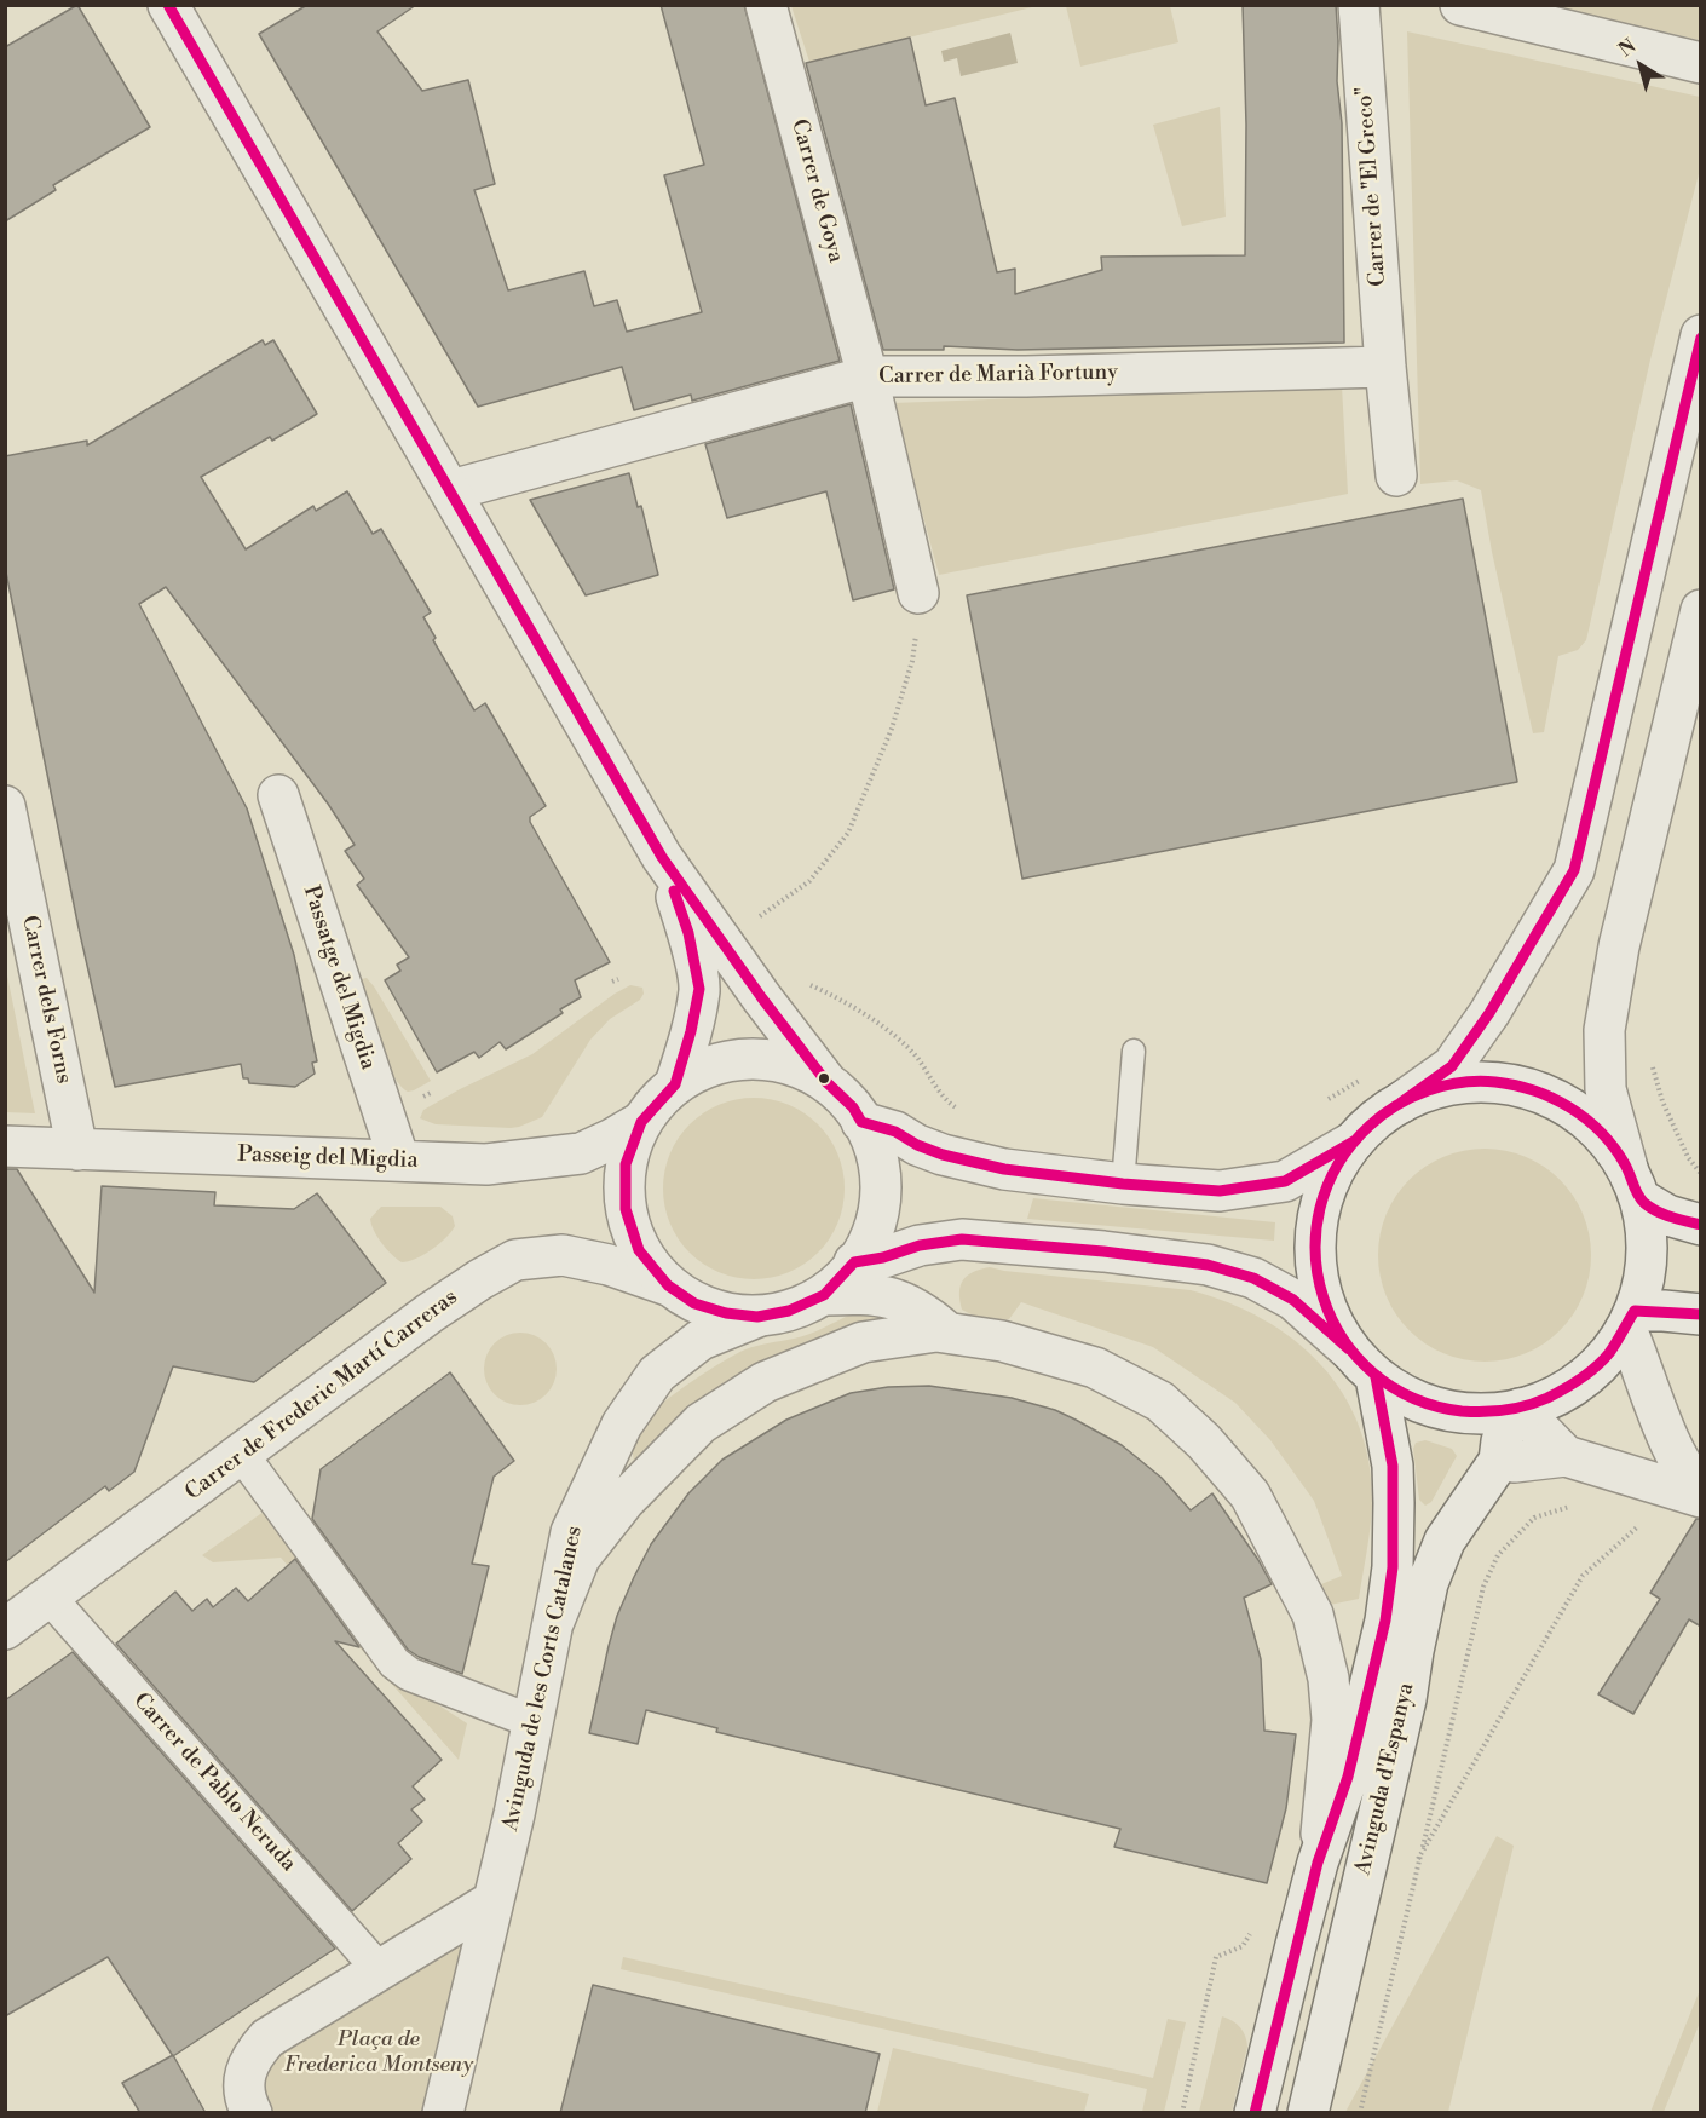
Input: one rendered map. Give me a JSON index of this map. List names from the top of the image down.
{
  "streets": {
    "street": [
      "Carrer de \"El Greco\"",
      "Carrer de Goya",
      "Carrer de Marià Fortuny",
      "Passatge del Migdia",
      "Carrer dels Forns",
      "Passeig del Migdia",
      "Carrer de Frederic Martí Carreras",
      "Avinguda de les Corts Catalanes",
      "Avinguda d'Espanya",
      "Carrer de Pablo Neruda"
    ]
  },
  "crossings": [
    ["Carrer de \"El Greco\"", "Carrer de Marià Fortuny"],
    ["Carrer de Goya", "Carrer de Marià Fortuny"],
    ["Passatge del Migdia", "Passeig del Migdia"],
    ["Carrer dels Forns", "Passeig del Migdia"],
    ["Passeig del Migdia", "Carrer de Frederic Martí Carreras"],
    ["Passeig del Migdia", "Avinguda de les Corts Catalanes"],
    ["Passeig del Migdia", "Avinguda d'Espanya"],
    ["Carrer de Frederic Martí Carreras", "Avinguda de les Corts Catalanes"],
    ["Carrer de Frederic Martí Carreras", "Avinguda d'Espanya"],
    ["Carrer de Frederic Martí Carreras", "Carrer de Pablo Neruda"],
    ["Avinguda de les Corts Catalanes", "Avinguda d'Espanya"]
  ],
  "parks": ["Plaça de Frederica Montseny"],
  "north": "top left"
}
